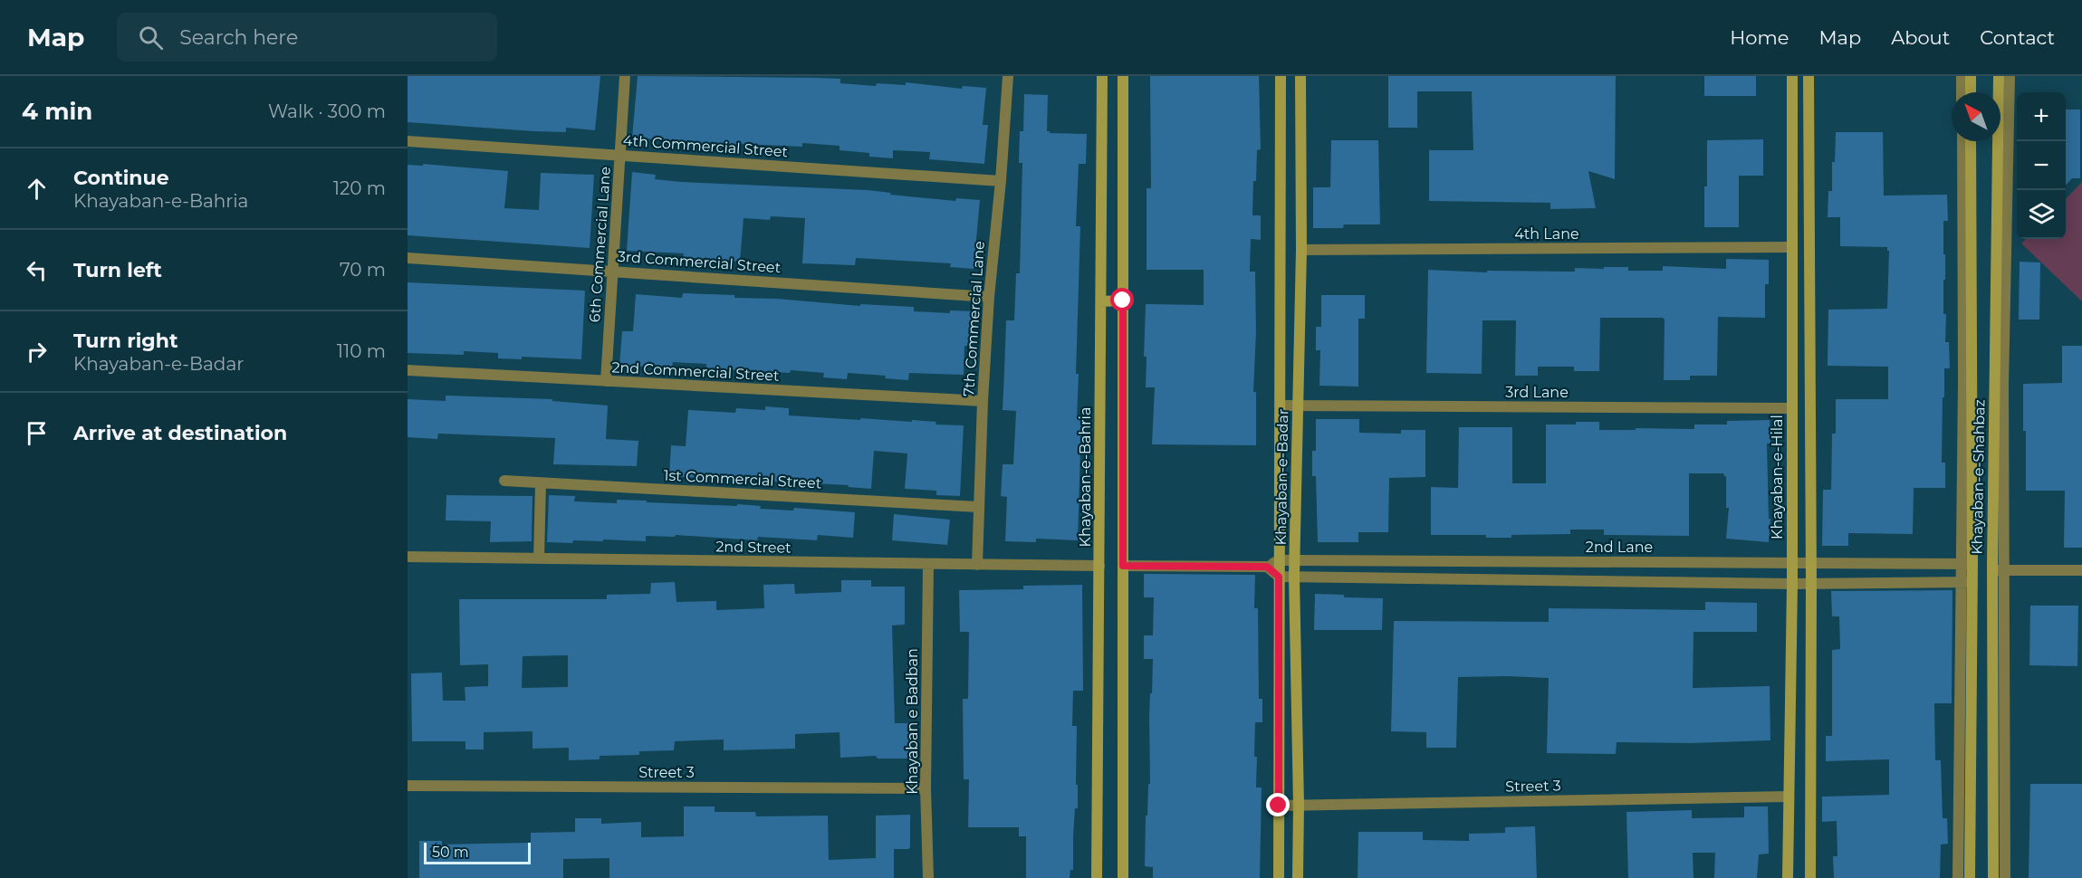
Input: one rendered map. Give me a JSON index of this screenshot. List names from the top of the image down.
{
  "streets": {
    "main road": [
      "Khayaban-e-Bahria",
      "Khayaban-e-Badar",
      "Khayaban-e-Hilal",
      "Khayaban-e-Shahbaz"
    ],
    "street": [
      "4th Commercial Street",
      "4th Lane",
      "6th Commercial Lane",
      "3rd Commercial Street",
      "7th Commercial Lane",
      "2nd Commercial Street",
      "3rd Lane",
      "1st Commercial Street",
      "2nd Street",
      "2nd Lane",
      "Khayaban e Badban",
      "Street 3"
    ]
  },
  "crossings": [
    ["4th Commercial Street", "6th Commercial Lane"],
    ["4th Commercial Street", "7th Commercial Lane"],
    ["4th Lane", "Khayaban-e-Badar"],
    ["4th Lane", "Khayaban-e-Hilal"],
    ["6th Commercial Lane", "3rd Commercial Street"],
    ["6th Commercial Lane", "2nd Commercial Street"],
    ["3rd Commercial Street", "7th Commercial Lane"],
    ["7th Commercial Lane", "2nd Commercial Street"],
    ["7th Commercial Lane", "1st Commercial Street"],
    ["7th Commercial Lane", "2nd Street"],
    ["3rd Lane", "Khayaban-e-Badar"],
    ["3rd Lane", "Khayaban-e-Hilal"],
    ["Khayaban-e-Bahria", "2nd Street"],
    ["Khayaban-e-Badar", "2nd Lane"],
    ["Khayaban-e-Badar", "Street 3"],
    ["Khayaban-e-Hilal", "2nd Lane"],
    ["Khayaban-e-Hilal", "Street 3"],
    ["Khayaban-e-Shahbaz", "2nd Lane"],
    ["2nd Street", "Khayaban e Badban"],
    ["Khayaban e Badban", "Street 3"]
  ],
  "scale_bar": "50 m",
  "north": "top left",
  "page": {
    "header": "Map",
    "search": "Search here",
    "nav": [
      "Home",
      "Map",
      "About",
      "Contact"
    ],
    "heading": ["4 min", "Walk · 300 m"],
    "map_buttons": ["+", "−"],
    "list": [
      ["Continue", "Khayaban-e-Bahria", "120 m"],
      ["Turn left", "70 m"],
      ["Turn right", "Khayaban-e-Badar", "110 m"],
      "Arrive at destination"
    ],
    "scale": "50 m"
  }
}
